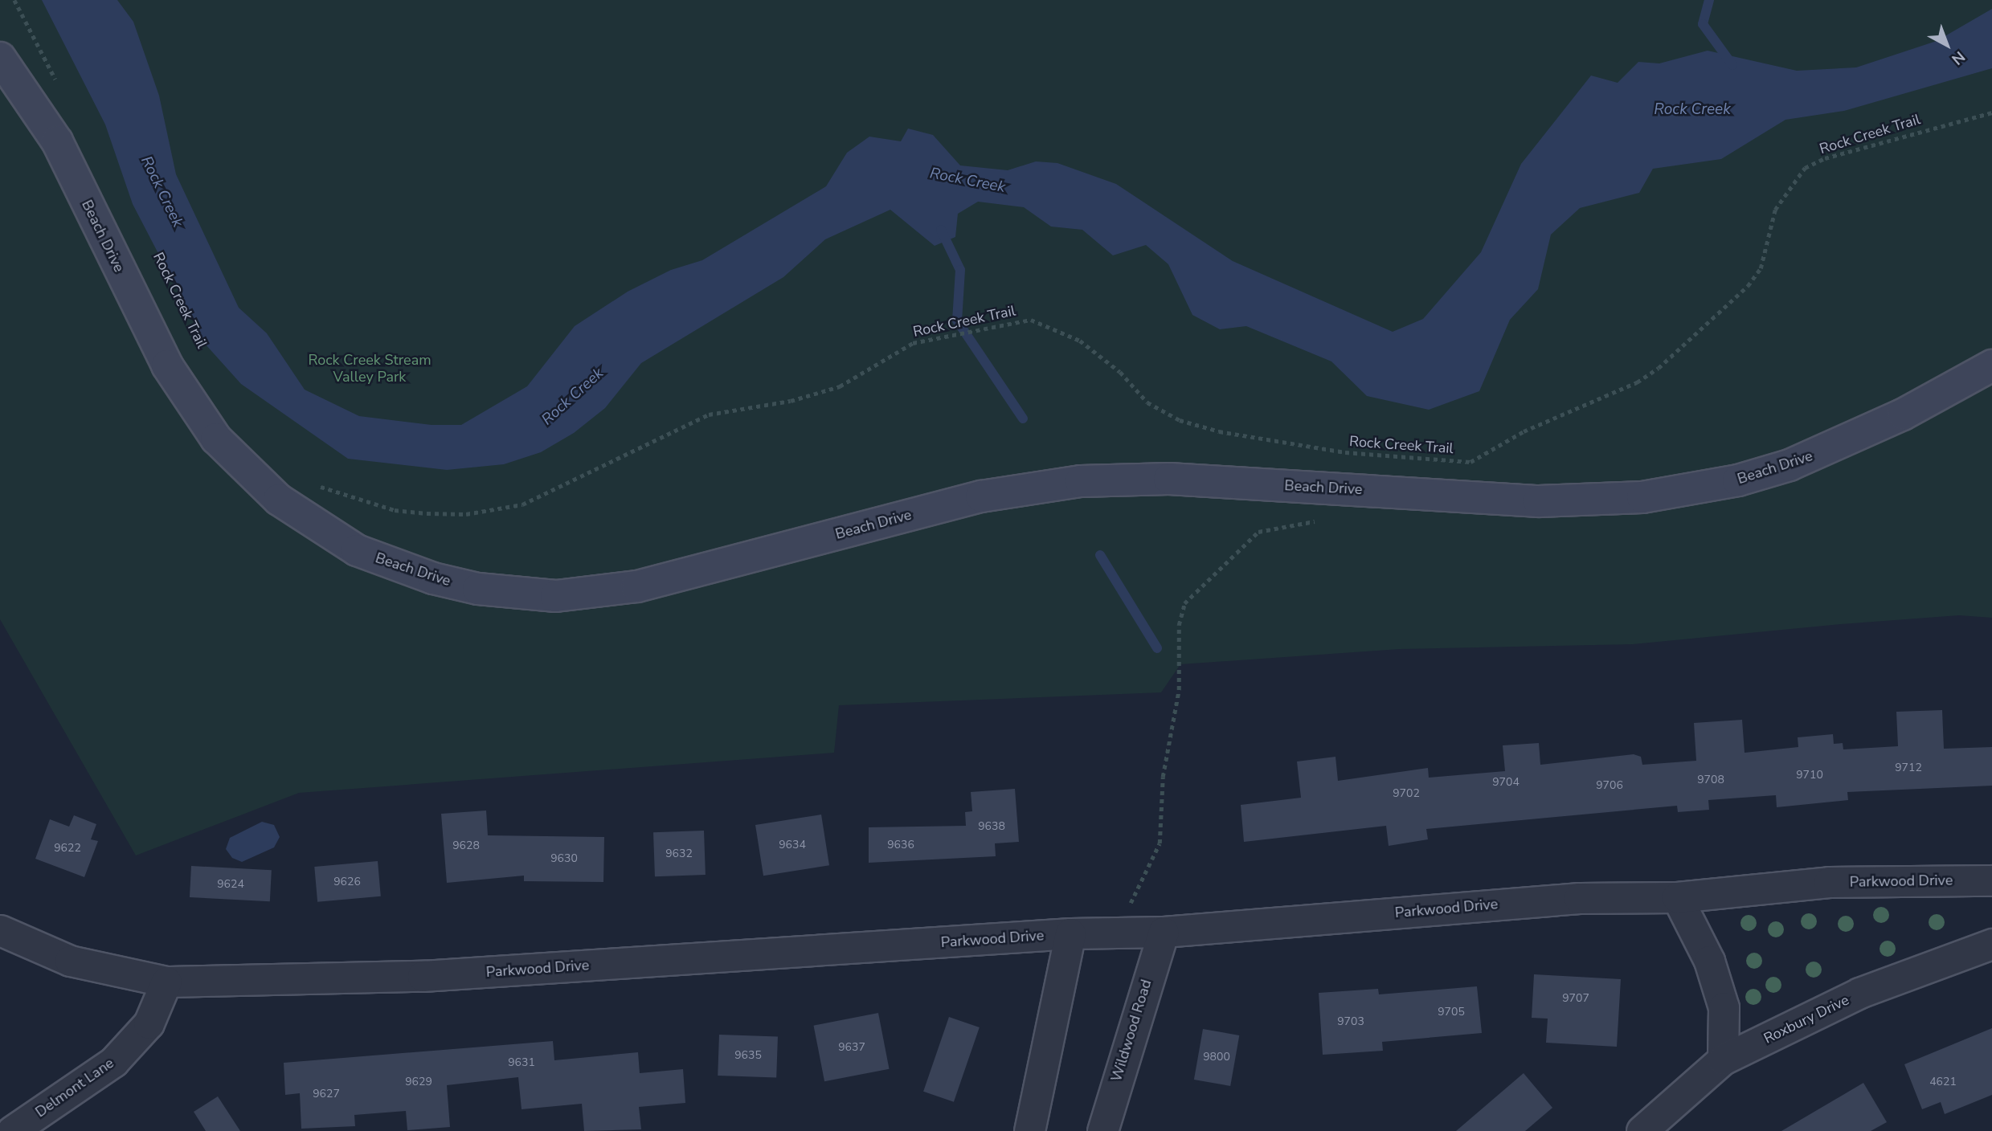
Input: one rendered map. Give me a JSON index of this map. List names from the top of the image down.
{
  "streets": {
    "street": [
      "Beach Drive",
      "Parkwood Drive",
      "Roxbury Drive",
      "Wildwood Road",
      "Delmont Lane"
    ],
    "path": ["Rock Creek Trail"]
  },
  "crossings": [
    ["Parkwood Drive", "Wildwood Road"],
    ["Parkwood Drive", "Delmont Lane"]
  ],
  "water": ["Rock Creek"],
  "parks": ["Rock Creek Stream Valley Park"],
  "house_numbers": [
    "9712",
    "9710",
    "9708",
    "9704",
    "9706",
    "9702",
    "9638",
    "9634",
    "9636",
    "9628",
    "9622",
    "9632",
    "9630",
    "9626",
    "9624",
    "9707",
    "9705",
    "9703",
    "9637",
    "9635",
    "9800",
    "9631",
    "9629",
    "4621",
    "9627"
  ],
  "north": "bottom right"
}
